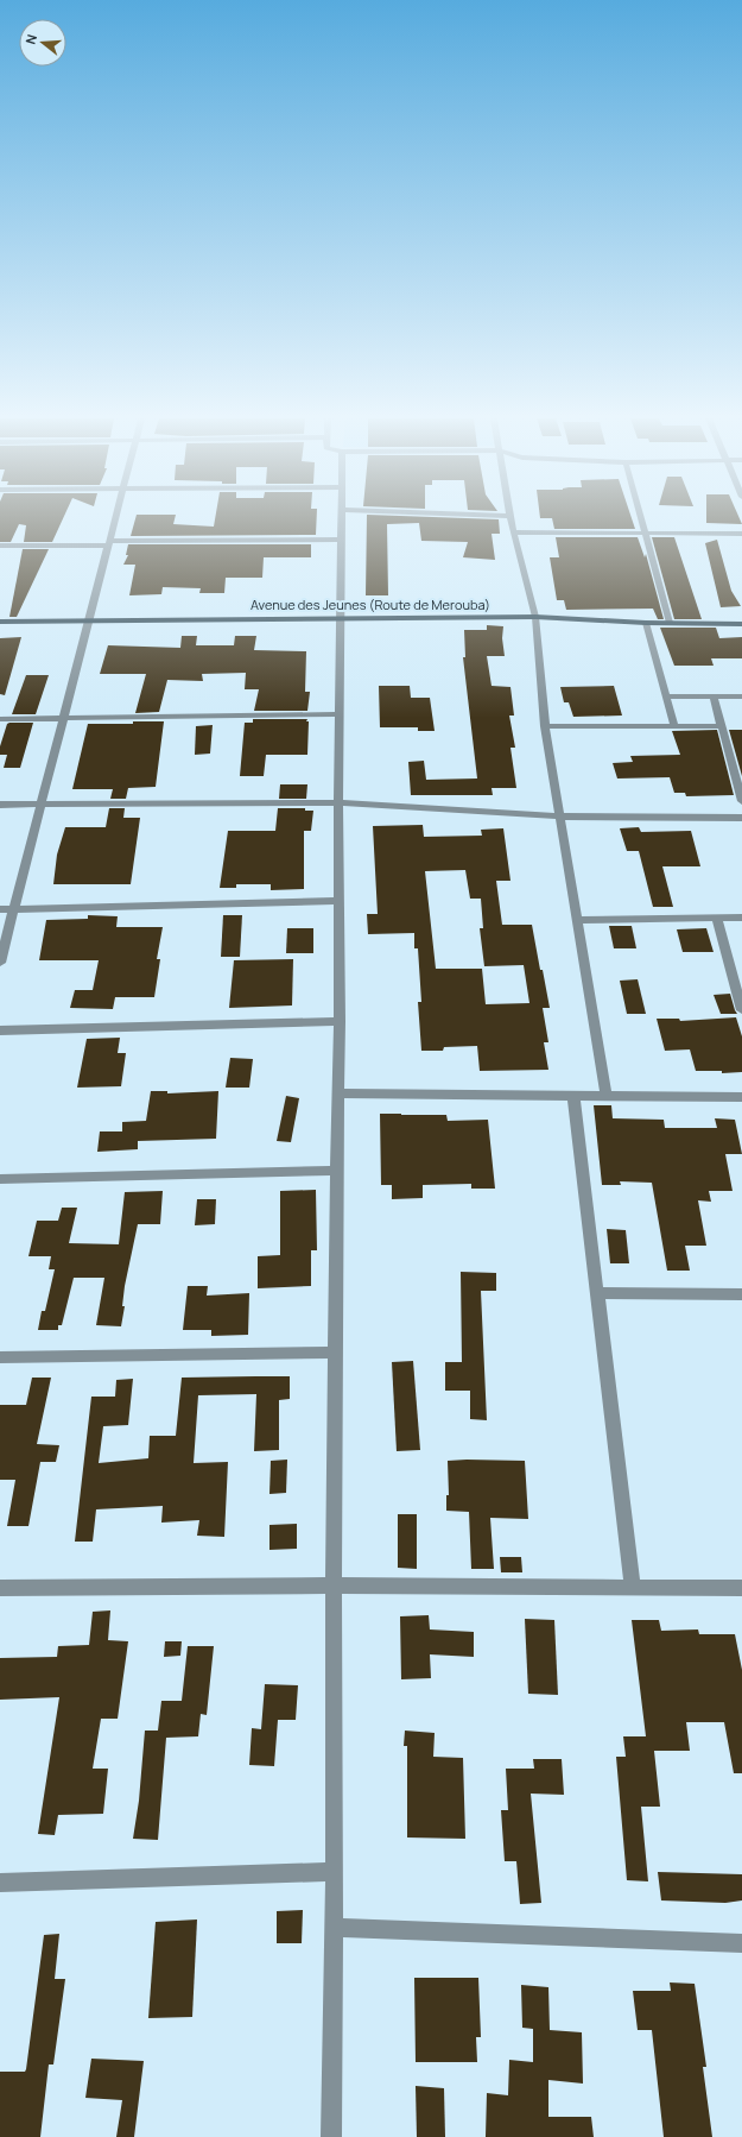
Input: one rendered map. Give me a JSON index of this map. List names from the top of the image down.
{
  "streets": {
    "main road": ["Avenue des Jeunes (Route de Merouba)"]
  },
  "north": "left"
}
